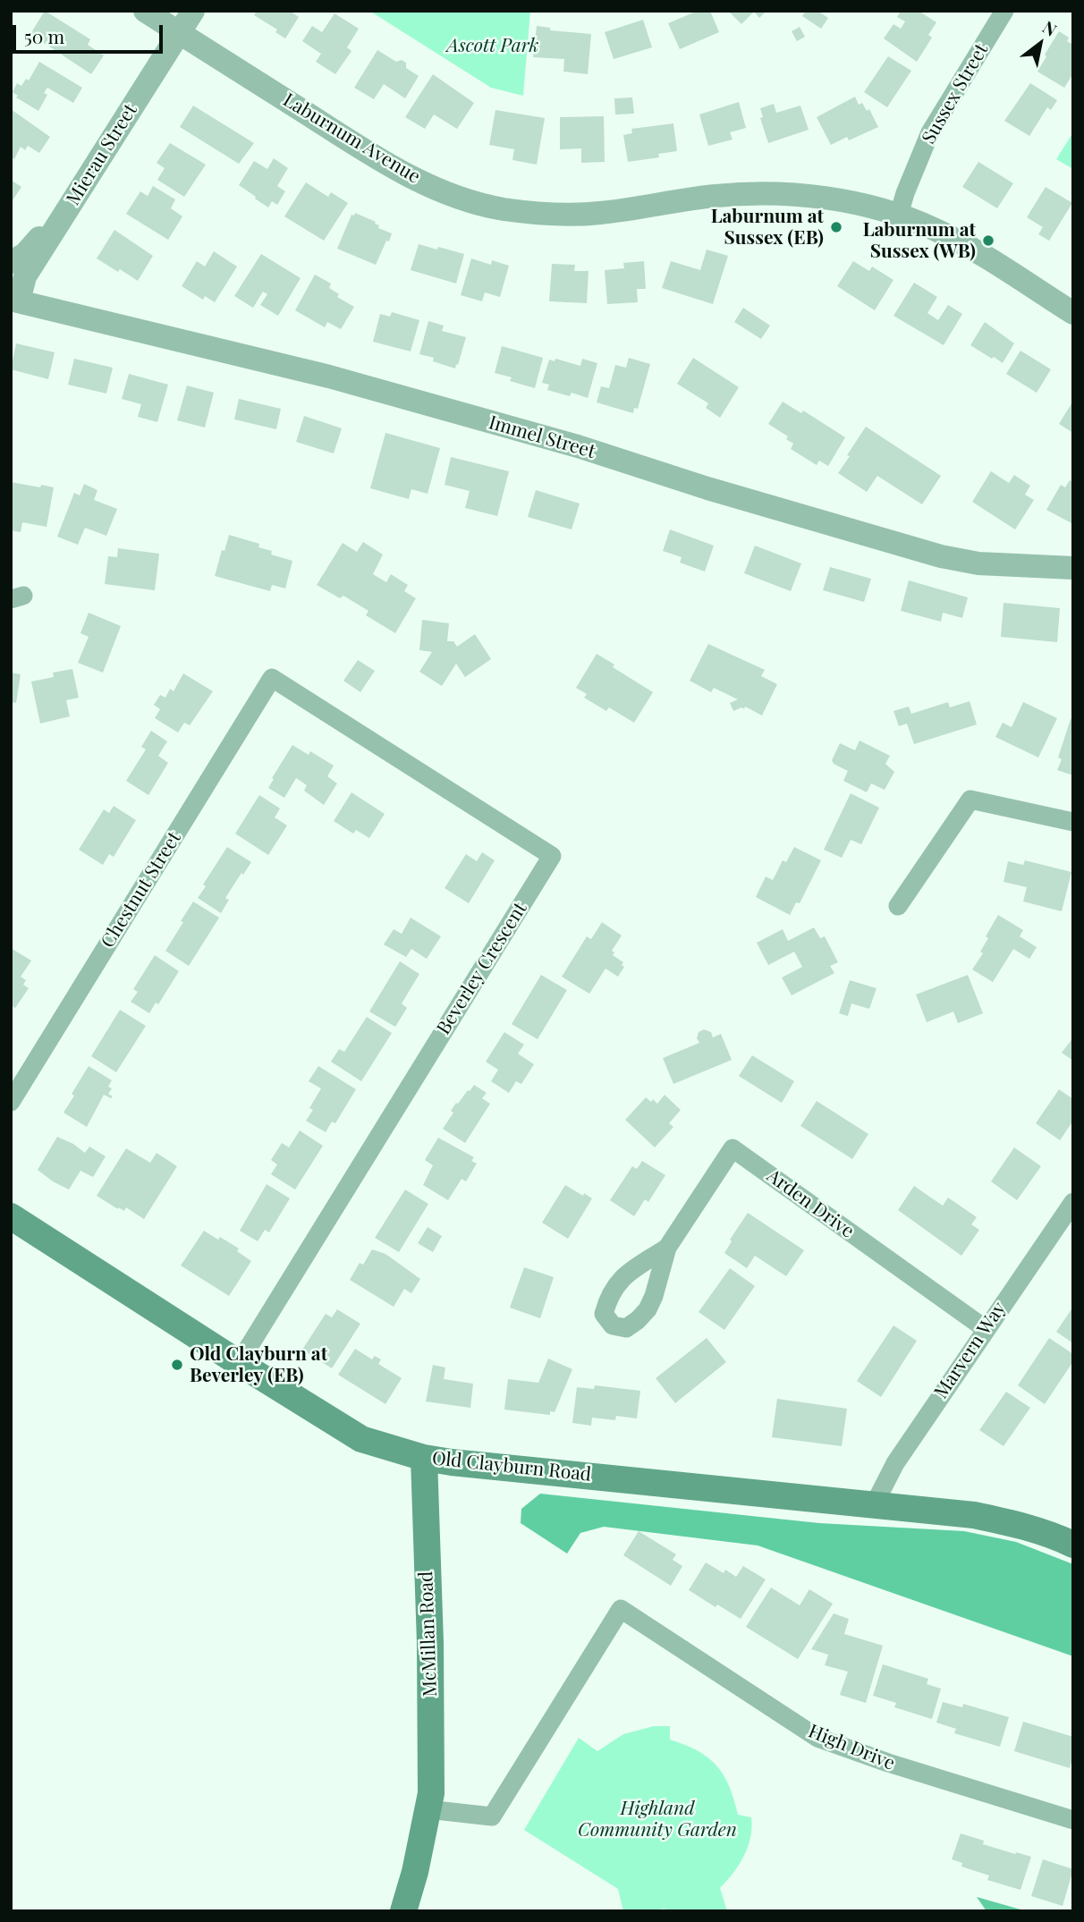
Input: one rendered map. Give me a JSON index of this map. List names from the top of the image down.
{
  "streets": {
    "main road": ["Old Clayburn Road", "McMillan Road"],
    "street": [
      "Sussex Street",
      "Laburnum Avenue",
      "Mierau Street",
      "Immel Street",
      "Chestnut Street",
      "Beverley Crescent",
      "Arden Drive",
      "Marvern Way",
      "High Drive"
    ]
  },
  "crossings": [
    ["Sussex Street", "Laburnum Avenue"],
    ["Laburnum Avenue", "Mierau Street"],
    ["Mierau Street", "Immel Street"],
    ["Chestnut Street", "Beverley Crescent"],
    ["Beverley Crescent", "Old Clayburn Road"],
    ["Arden Drive", "Marvern Way"],
    ["Marvern Way", "Old Clayburn Road"],
    ["Old Clayburn Road", "McMillan Road"],
    ["McMillan Road", "High Drive"]
  ],
  "parks": ["Ascott Park", "Highland Community Garden"],
  "places": ["Laburnum at Sussex (EB)", "Laburnum at Sussex (WB)", "Old Clayburn at Beverley (EB)"],
  "scale_bar": "50 m",
  "north": "top right"
}
